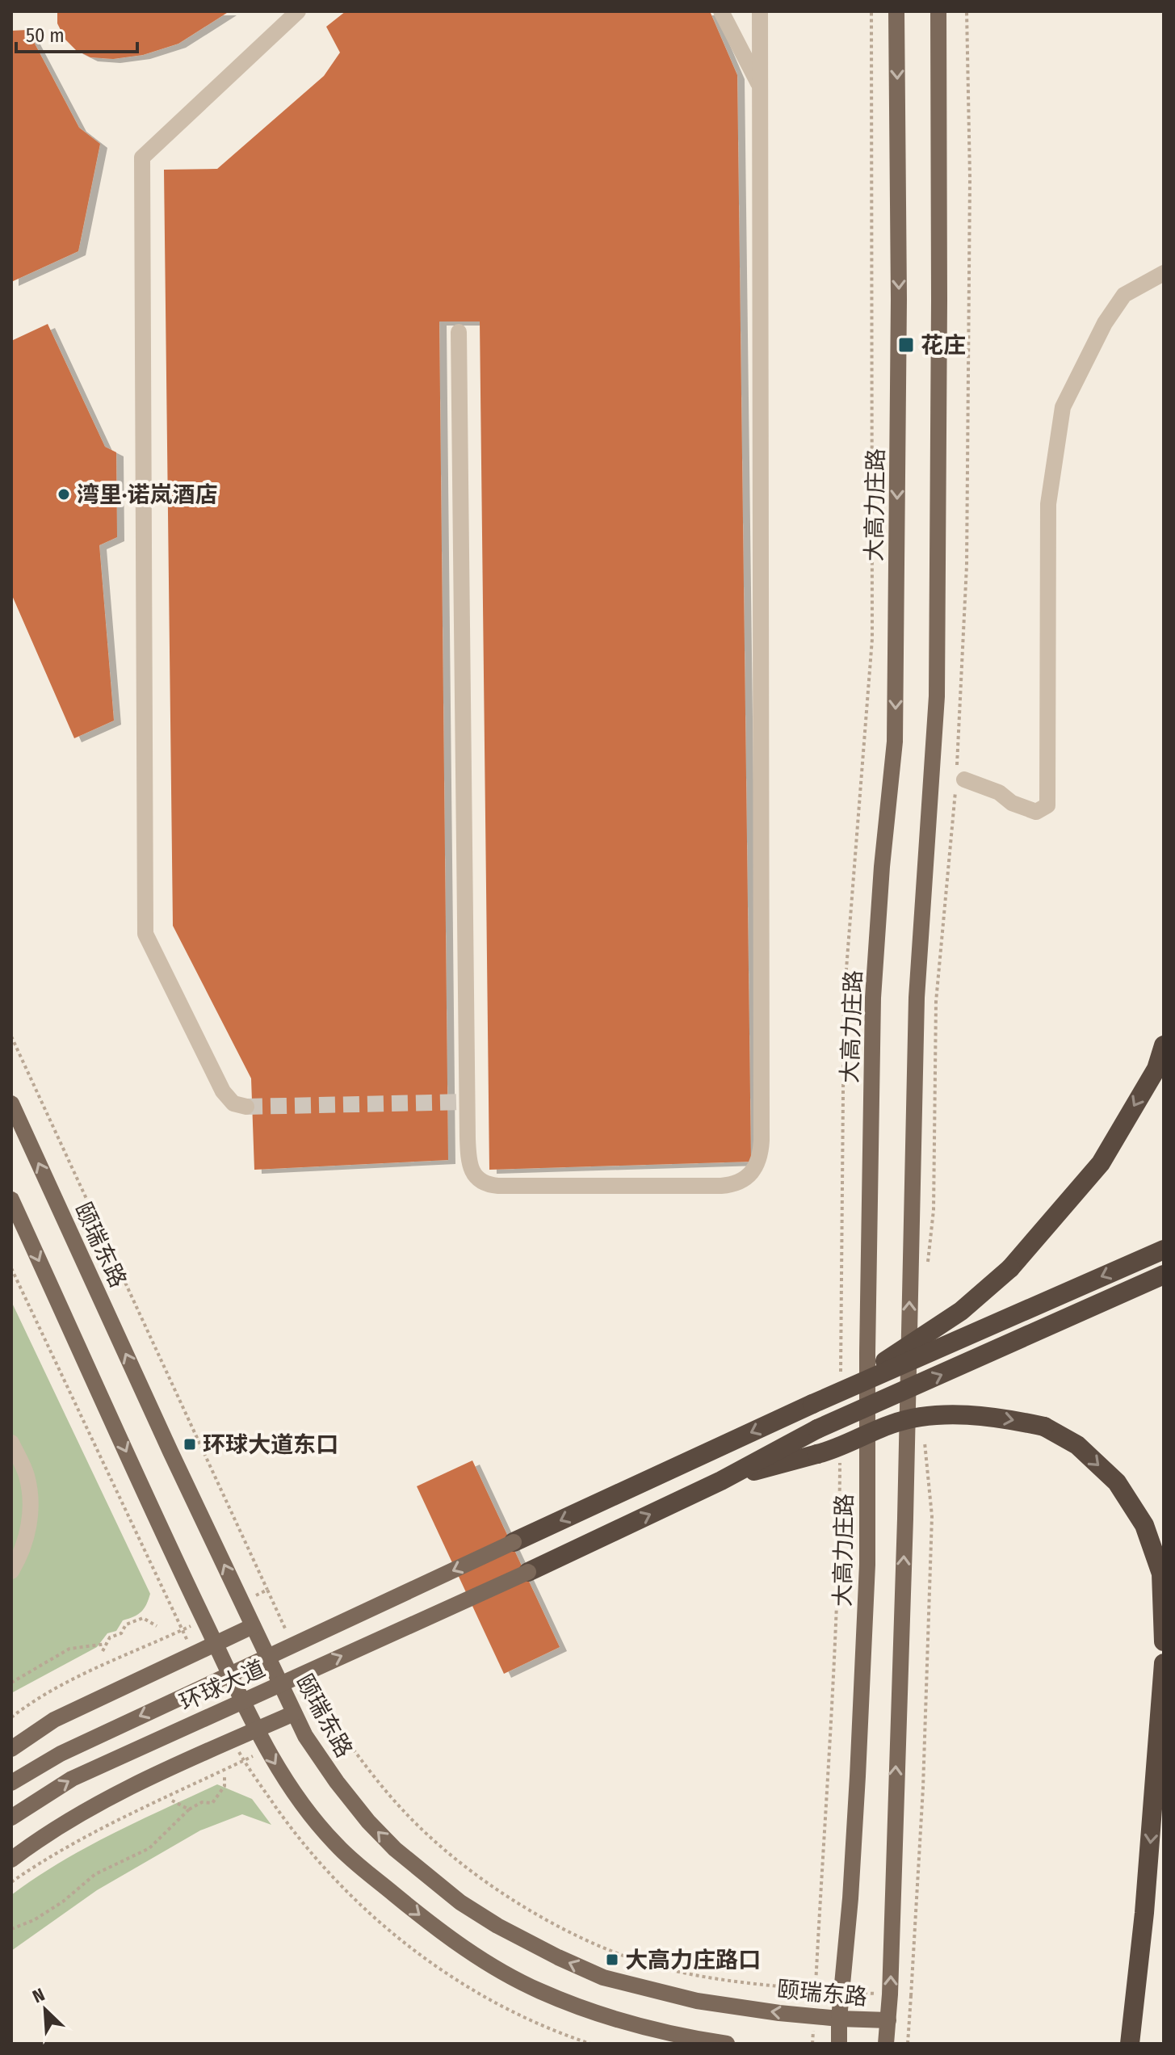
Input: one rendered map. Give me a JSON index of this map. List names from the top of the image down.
{
  "streets": {
    "main road": ["大高力庄路", "颐瑞东路", "环球大道"]
  },
  "crossings": [
    ["大高力庄路", "颐瑞东路"]
  ],
  "places": {
    "transit": ["花庄", "环球大道东口", "大高力庄路口"],
    "other": ["湾里·诺岚酒店"]
  },
  "scale_bar": "50 m",
  "north": "top left"
}
